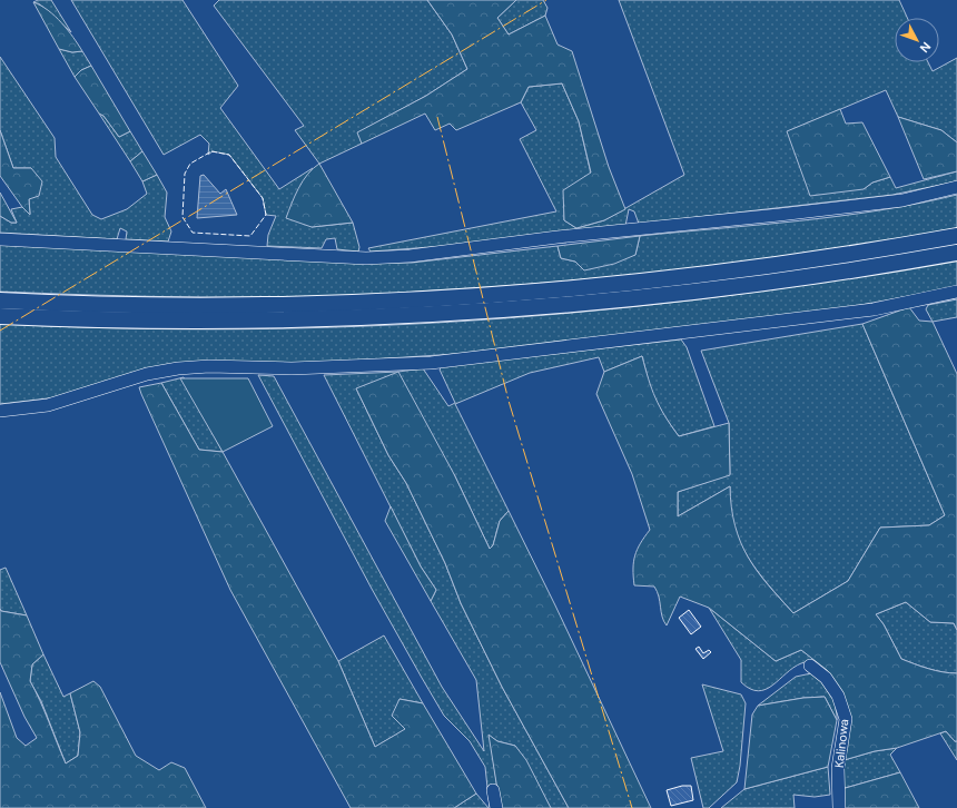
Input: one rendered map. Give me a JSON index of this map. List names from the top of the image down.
{
  "streets": {
    "street": ["Kalinowa"]
  },
  "north": "bottom right"
}
